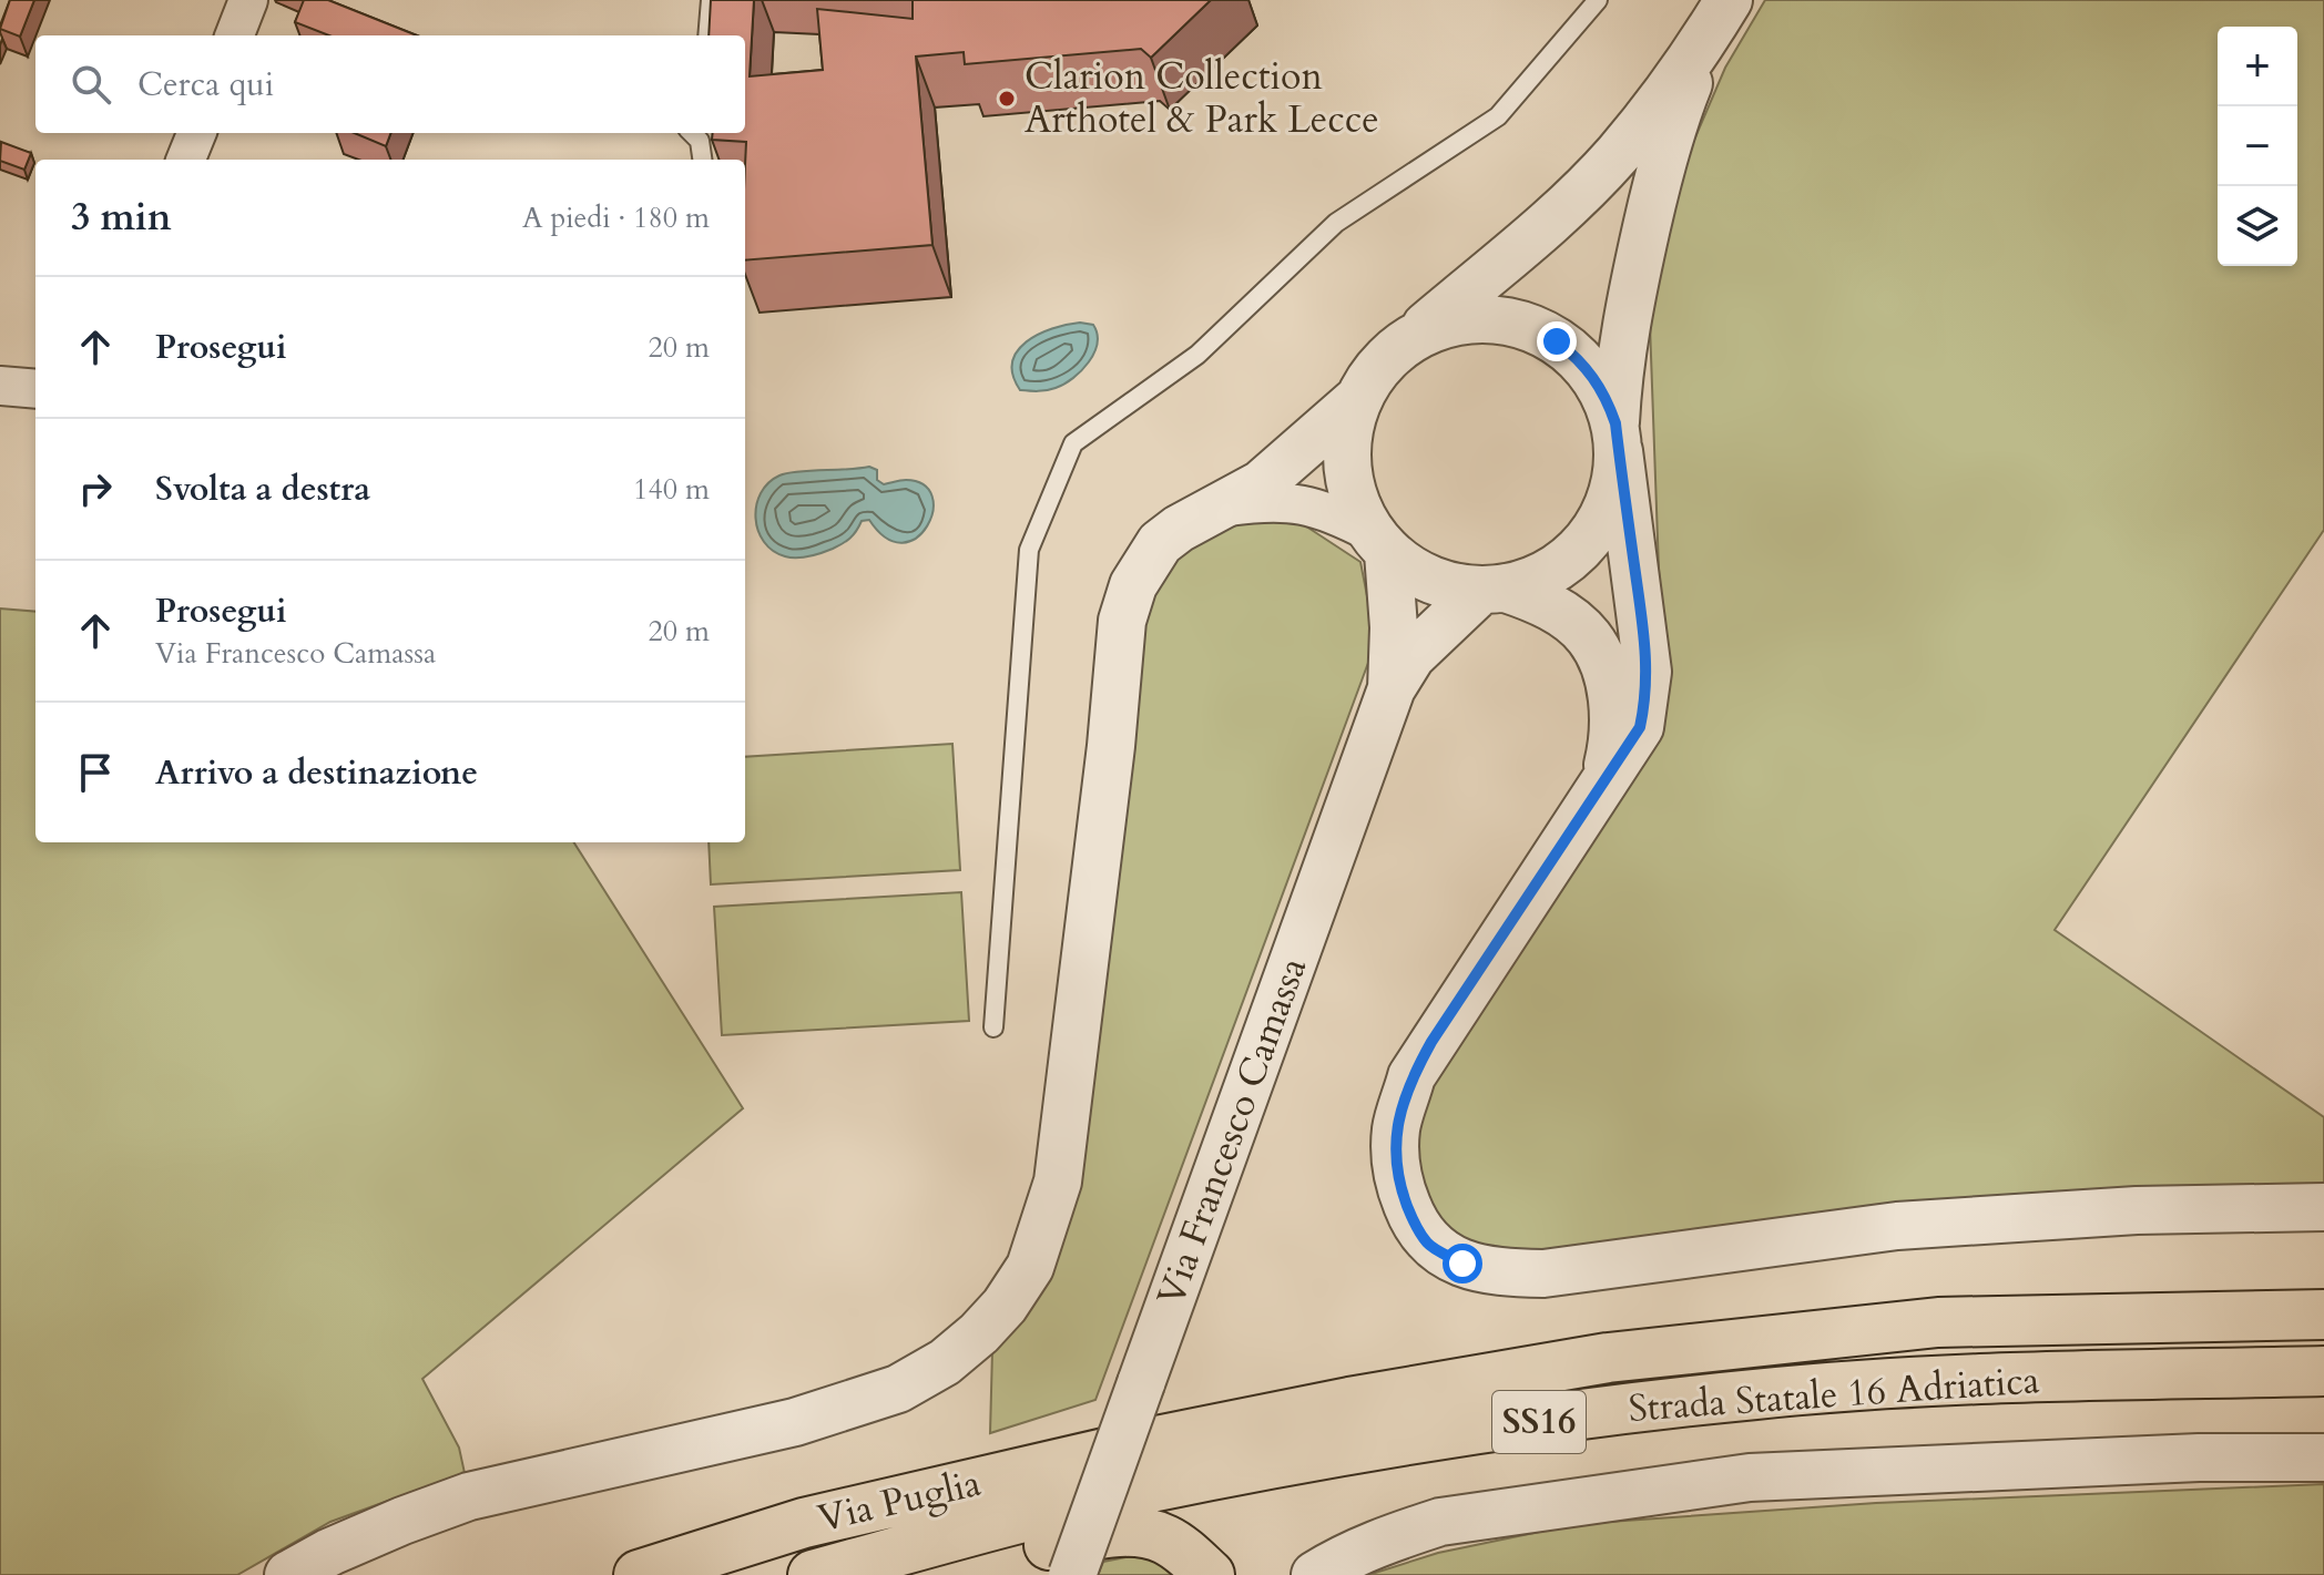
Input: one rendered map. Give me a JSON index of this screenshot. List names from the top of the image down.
{
  "streets": {
    "highway": ["Strada Statale 16 Adriatica", "SS16", "Via Puglia"],
    "street": ["Via Francesco Camassa"]
  },
  "crossings": [
    ["Strada Statale 16 Adriatica", "Via Puglia"]
  ],
  "places": ["Clarion Collection Arthotel & Park Lecce"],
  "page": {
    "map_buttons": ["+", "−"],
    "search": "Cerca qui",
    "heading": ["3 min", "A piedi · 180 m"],
    "list": [
      ["Prosegui", "20 m"],
      ["Svolta a destra", "140 m"],
      ["Prosegui", "Via Francesco Camassa", "20 m"],
      "Arrivo a destinazione"
    ]
  }
}
